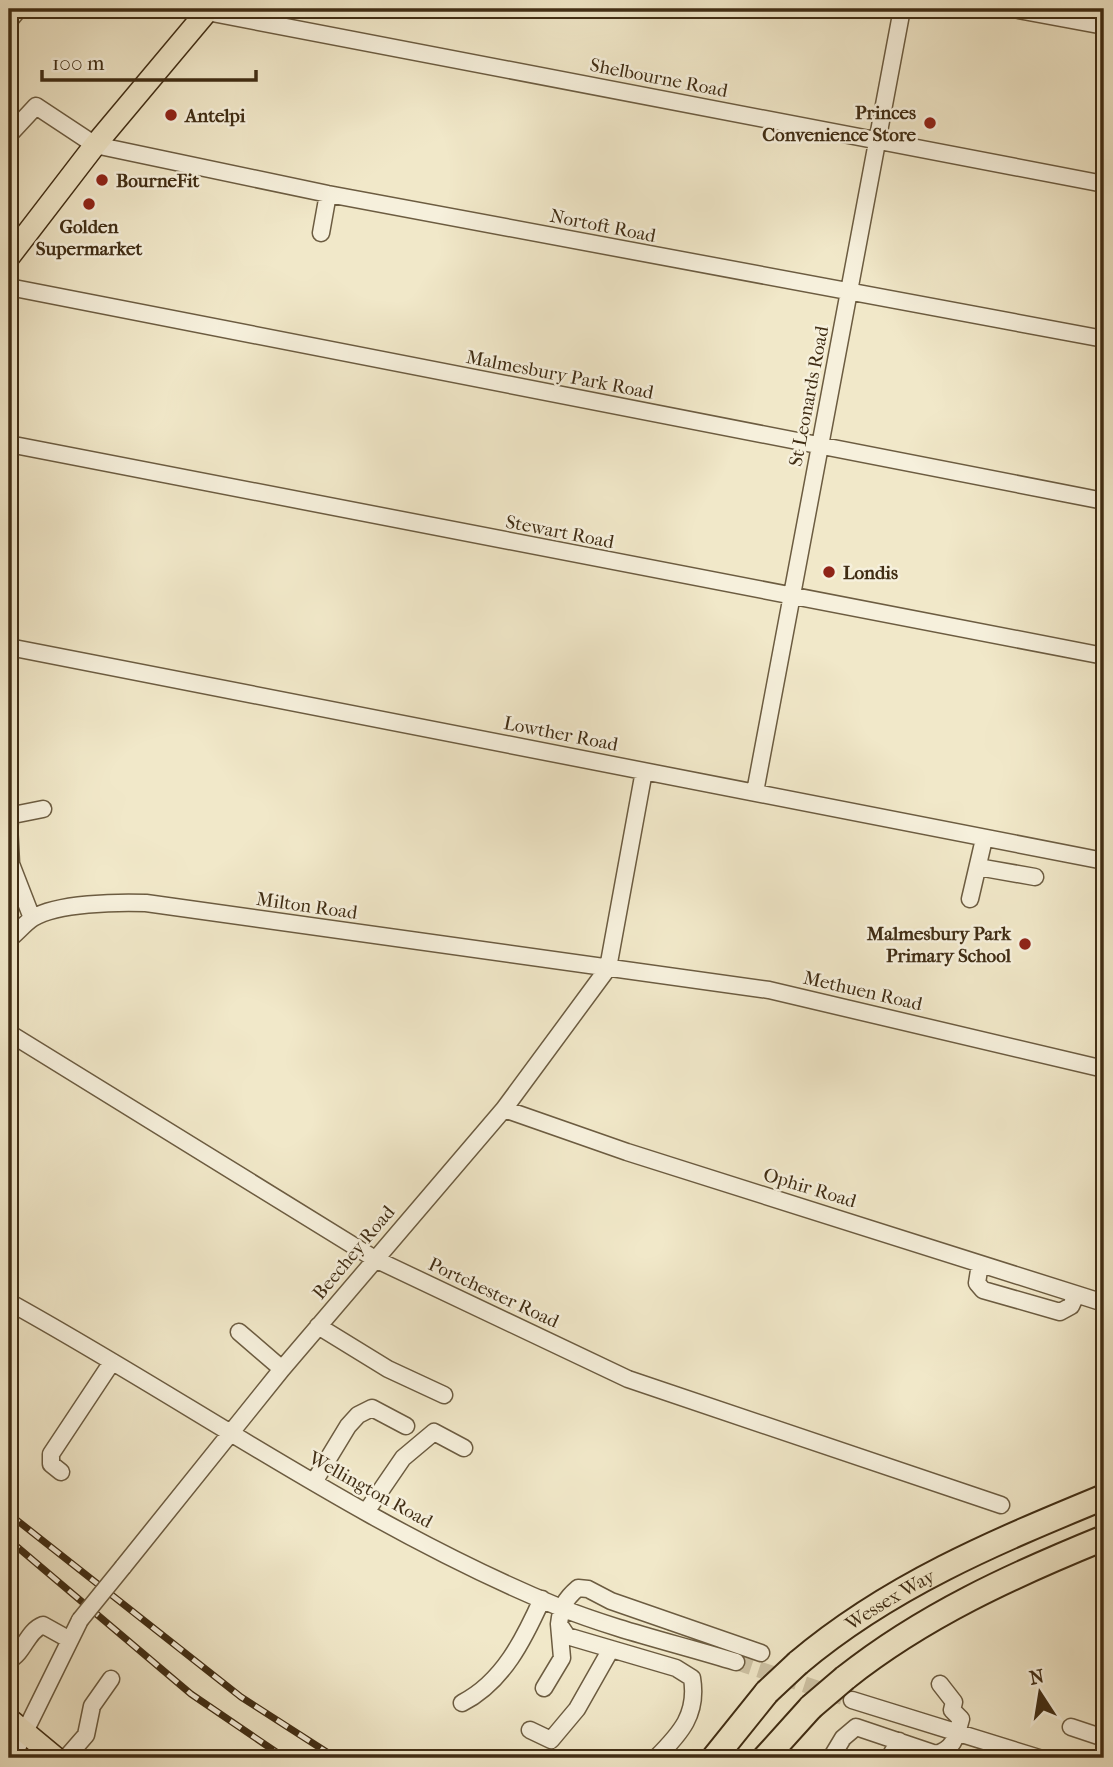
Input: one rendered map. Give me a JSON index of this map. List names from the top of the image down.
{
  "streets": {
    "highway": ["Wessex Way"],
    "street": [
      "Shelbourne Road",
      "Nortoft Road",
      "Malmesbury Park Road",
      "St Leonards Road",
      "Stewart Road",
      "Lowther Road",
      "Milton Road",
      "Methuen Road",
      "Ophir Road",
      "Beechey Road",
      "Portchester Road",
      "Wellington Road"
    ]
  },
  "crossings": [
    ["Shelbourne Road", "St Leonards Road"],
    ["Nortoft Road", "St Leonards Road"],
    ["Malmesbury Park Road", "St Leonards Road"],
    ["St Leonards Road", "Stewart Road"],
    ["St Leonards Road", "Lowther Road"],
    ["Lowther Road", "Beechey Road"],
    ["Milton Road", "Methuen Road"],
    ["Milton Road", "Beechey Road"],
    ["Methuen Road", "Beechey Road"],
    ["Ophir Road", "Beechey Road"],
    ["Beechey Road", "Portchester Road"],
    ["Beechey Road", "Wellington Road"]
  ],
  "places": [
    "Antelpi",
    "Princes Convenience Store",
    "BourneFit",
    "Golden Supermarket",
    "Londis",
    "Malmesbury Park Primary School"
  ],
  "scale_bar": "100 m",
  "north": "top"
}
